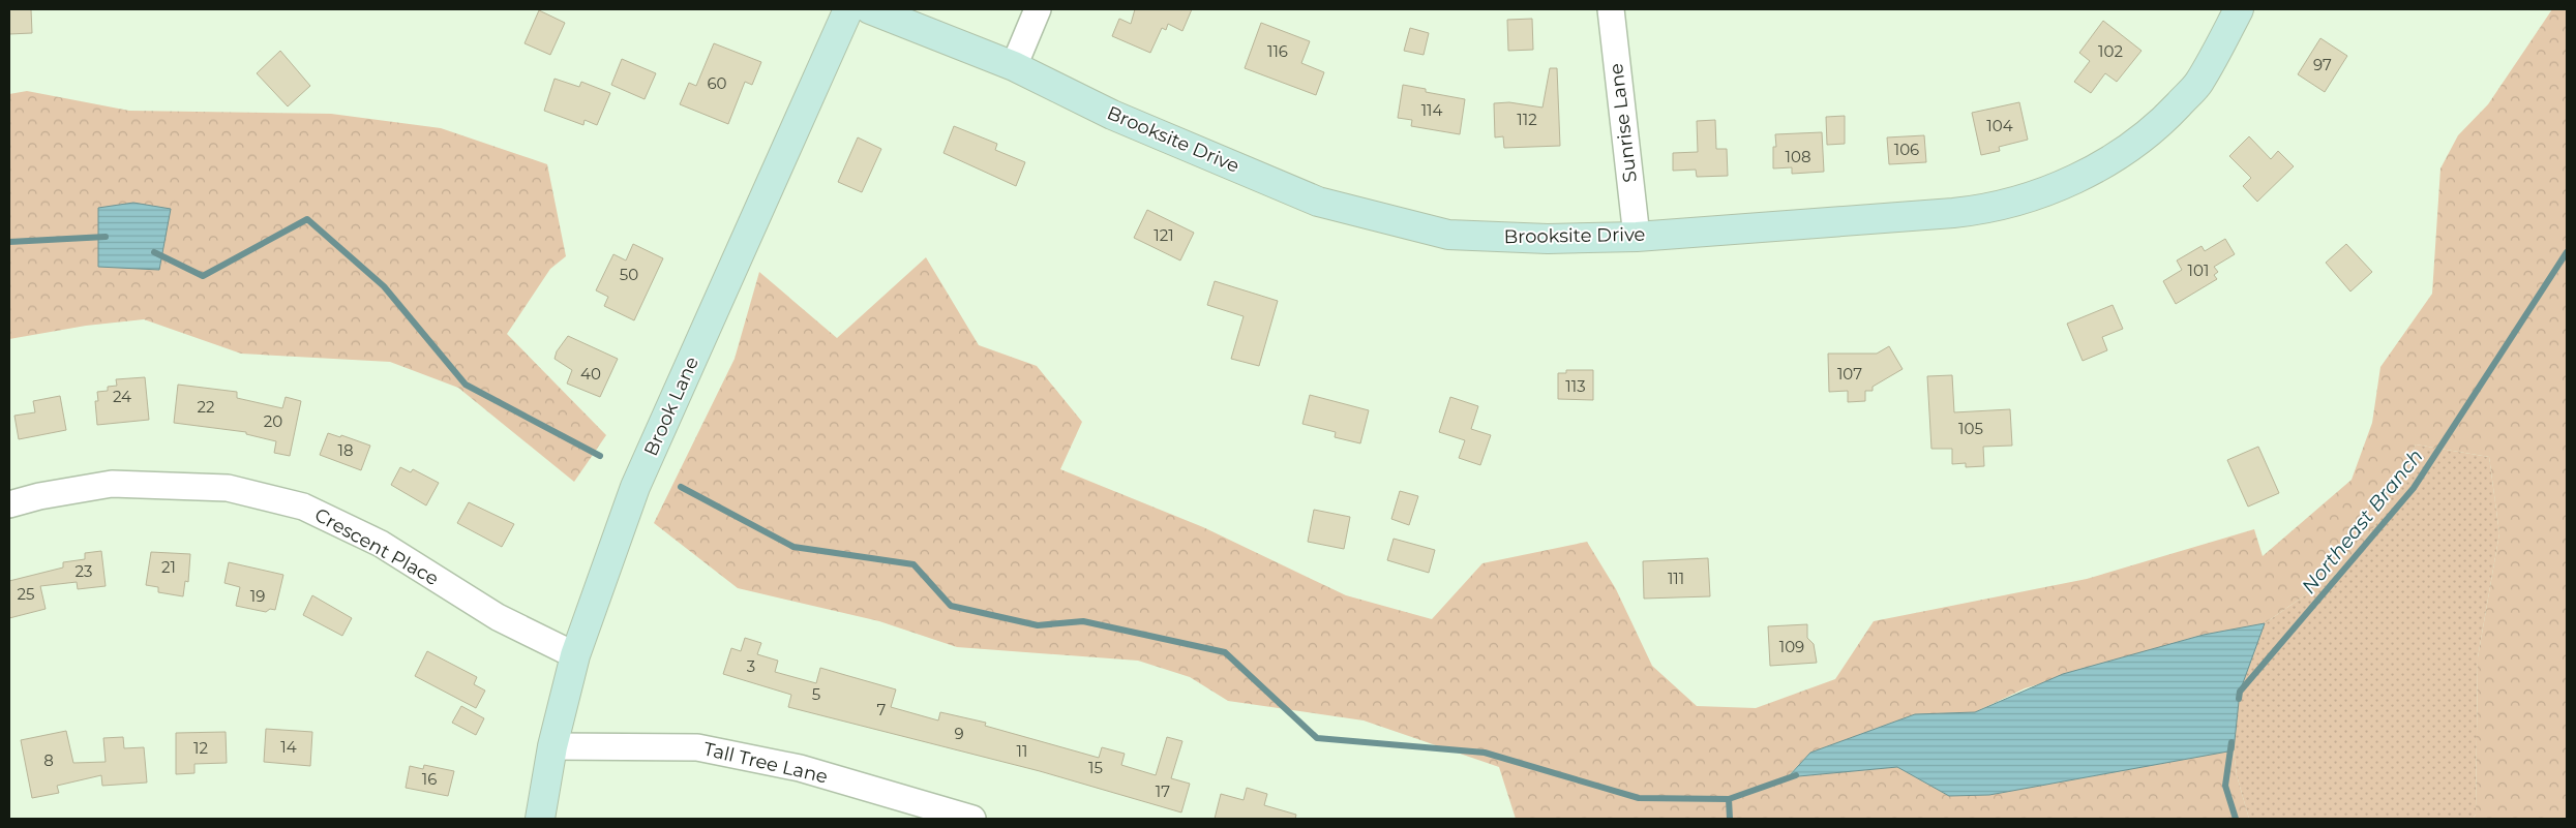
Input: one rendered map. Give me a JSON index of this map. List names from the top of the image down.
{
  "streets": {
    "street": [
      "Sunrise Lane",
      "Brooksite Drive",
      "Brook Lane",
      "Crescent Place",
      "Tall Tree Lane"
    ]
  },
  "crossings": [
    ["Sunrise Lane", "Brooksite Drive"],
    ["Brook Lane", "Crescent Place"],
    ["Brook Lane", "Tall Tree Lane"]
  ],
  "water": ["Northeast Branch"],
  "house_numbers": [
    "116",
    "102",
    "97",
    "60",
    "114",
    "112",
    "104",
    "106",
    "108",
    "121",
    "101",
    "50",
    "40",
    "107",
    "113",
    "24",
    "22",
    "20",
    "105",
    "18",
    "21",
    "23",
    "111",
    "25",
    "19",
    "109",
    "3",
    "5",
    "7",
    "9",
    "14",
    "12",
    "11",
    "8",
    "15",
    "16",
    "17"
  ]
}
